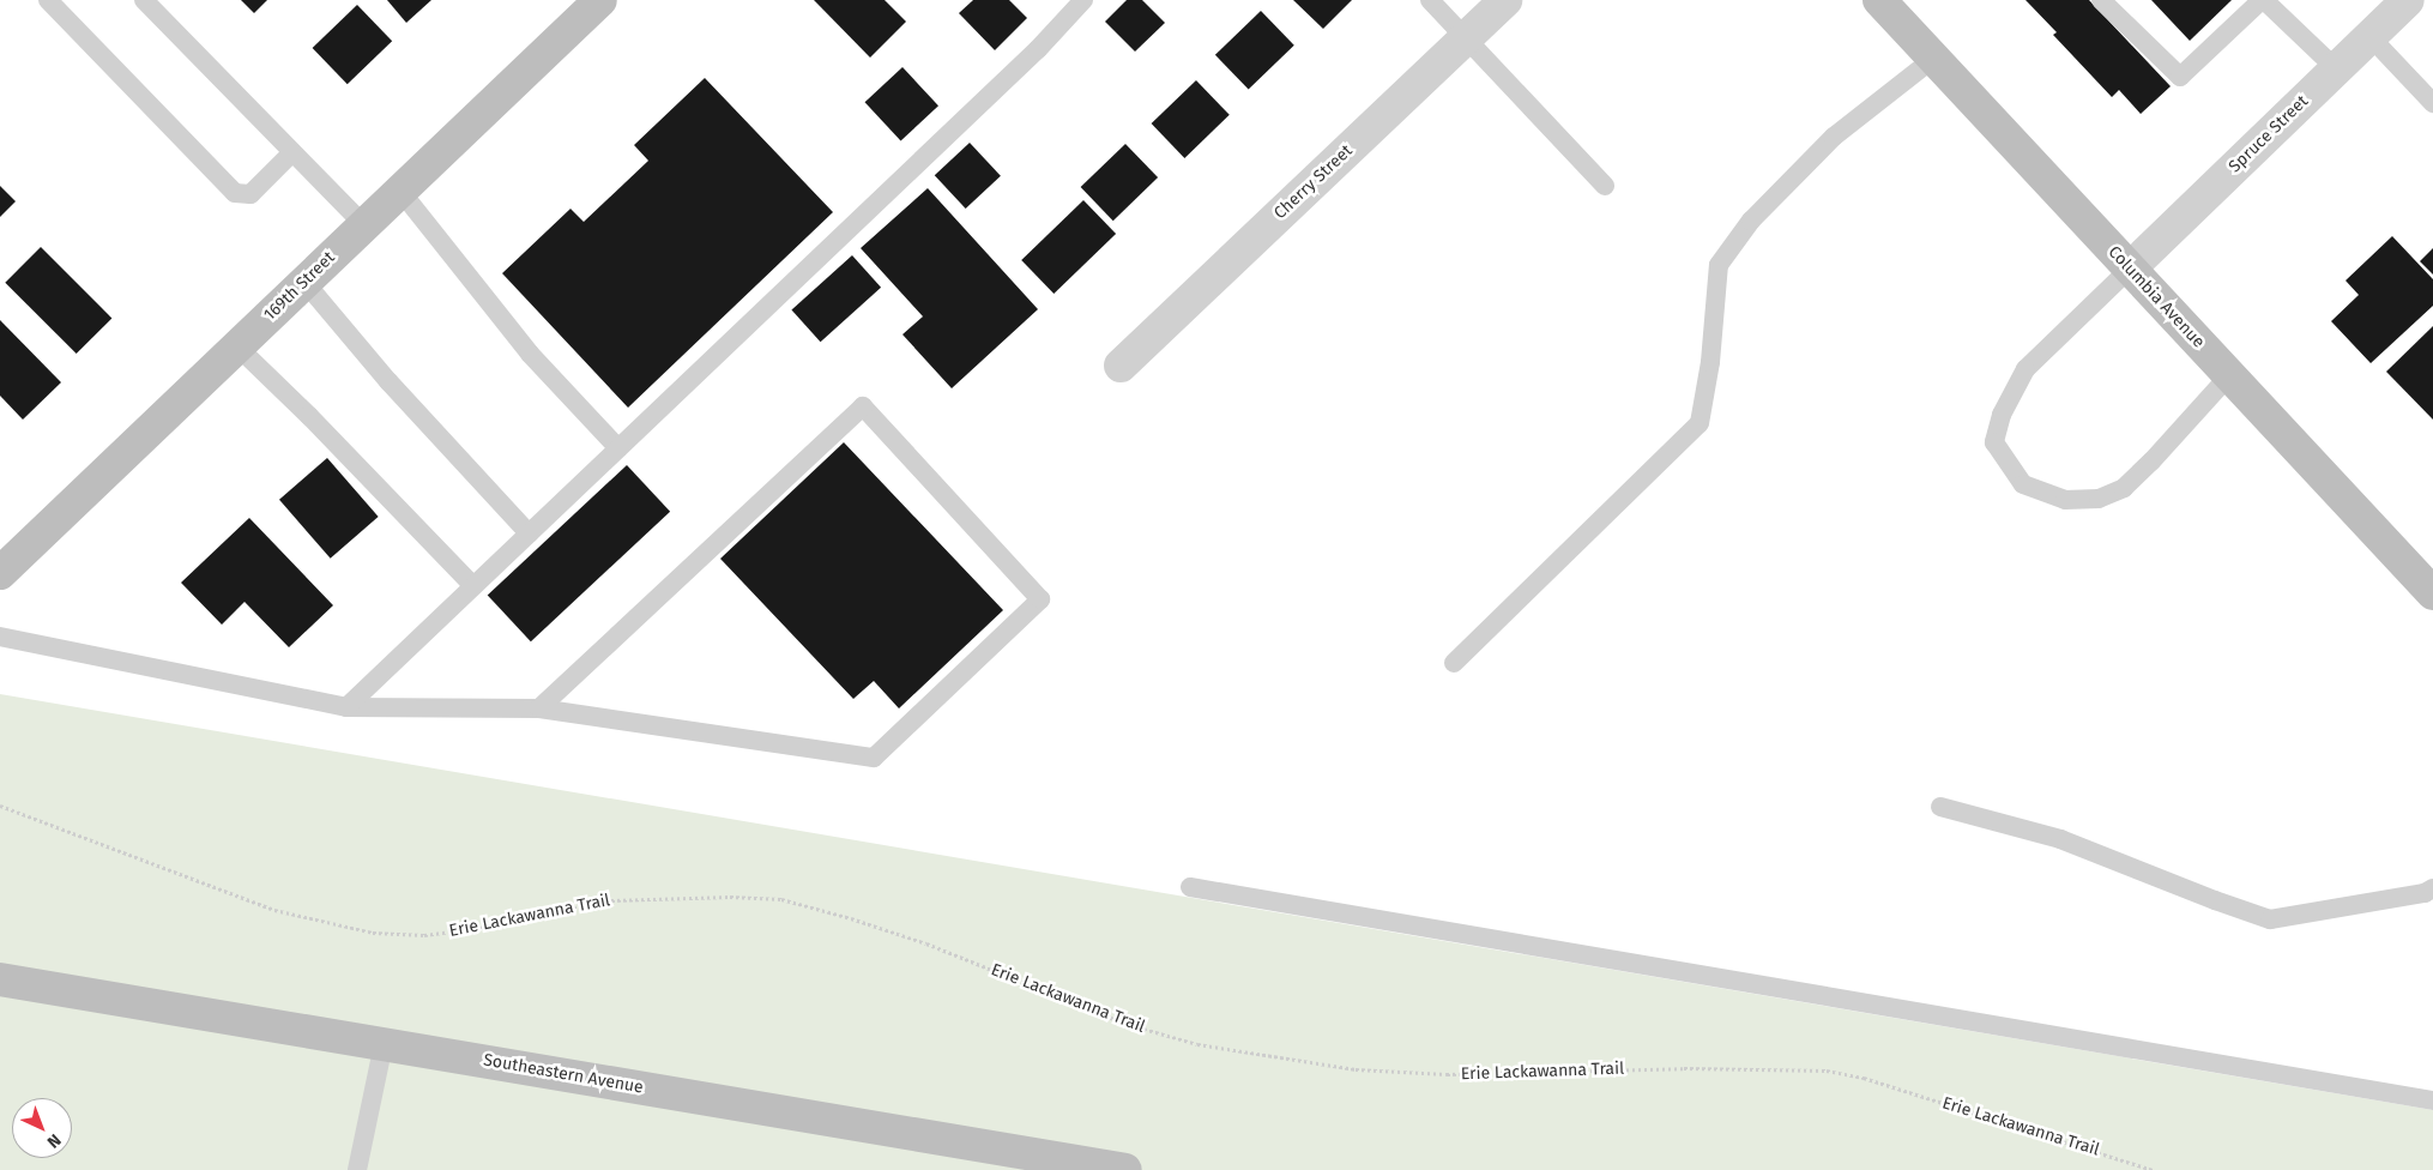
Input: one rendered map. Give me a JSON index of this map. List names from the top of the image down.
{
  "streets": {
    "street": [
      "Spruce Street",
      "Cherry Street",
      "169th Street",
      "Columbia Avenue",
      "Southeastern Avenue"
    ],
    "path": ["Erie Lackawanna Trail"]
  },
  "crossings": [
    ["Spruce Street", "Columbia Avenue"]
  ],
  "north": "bottom right"
}
